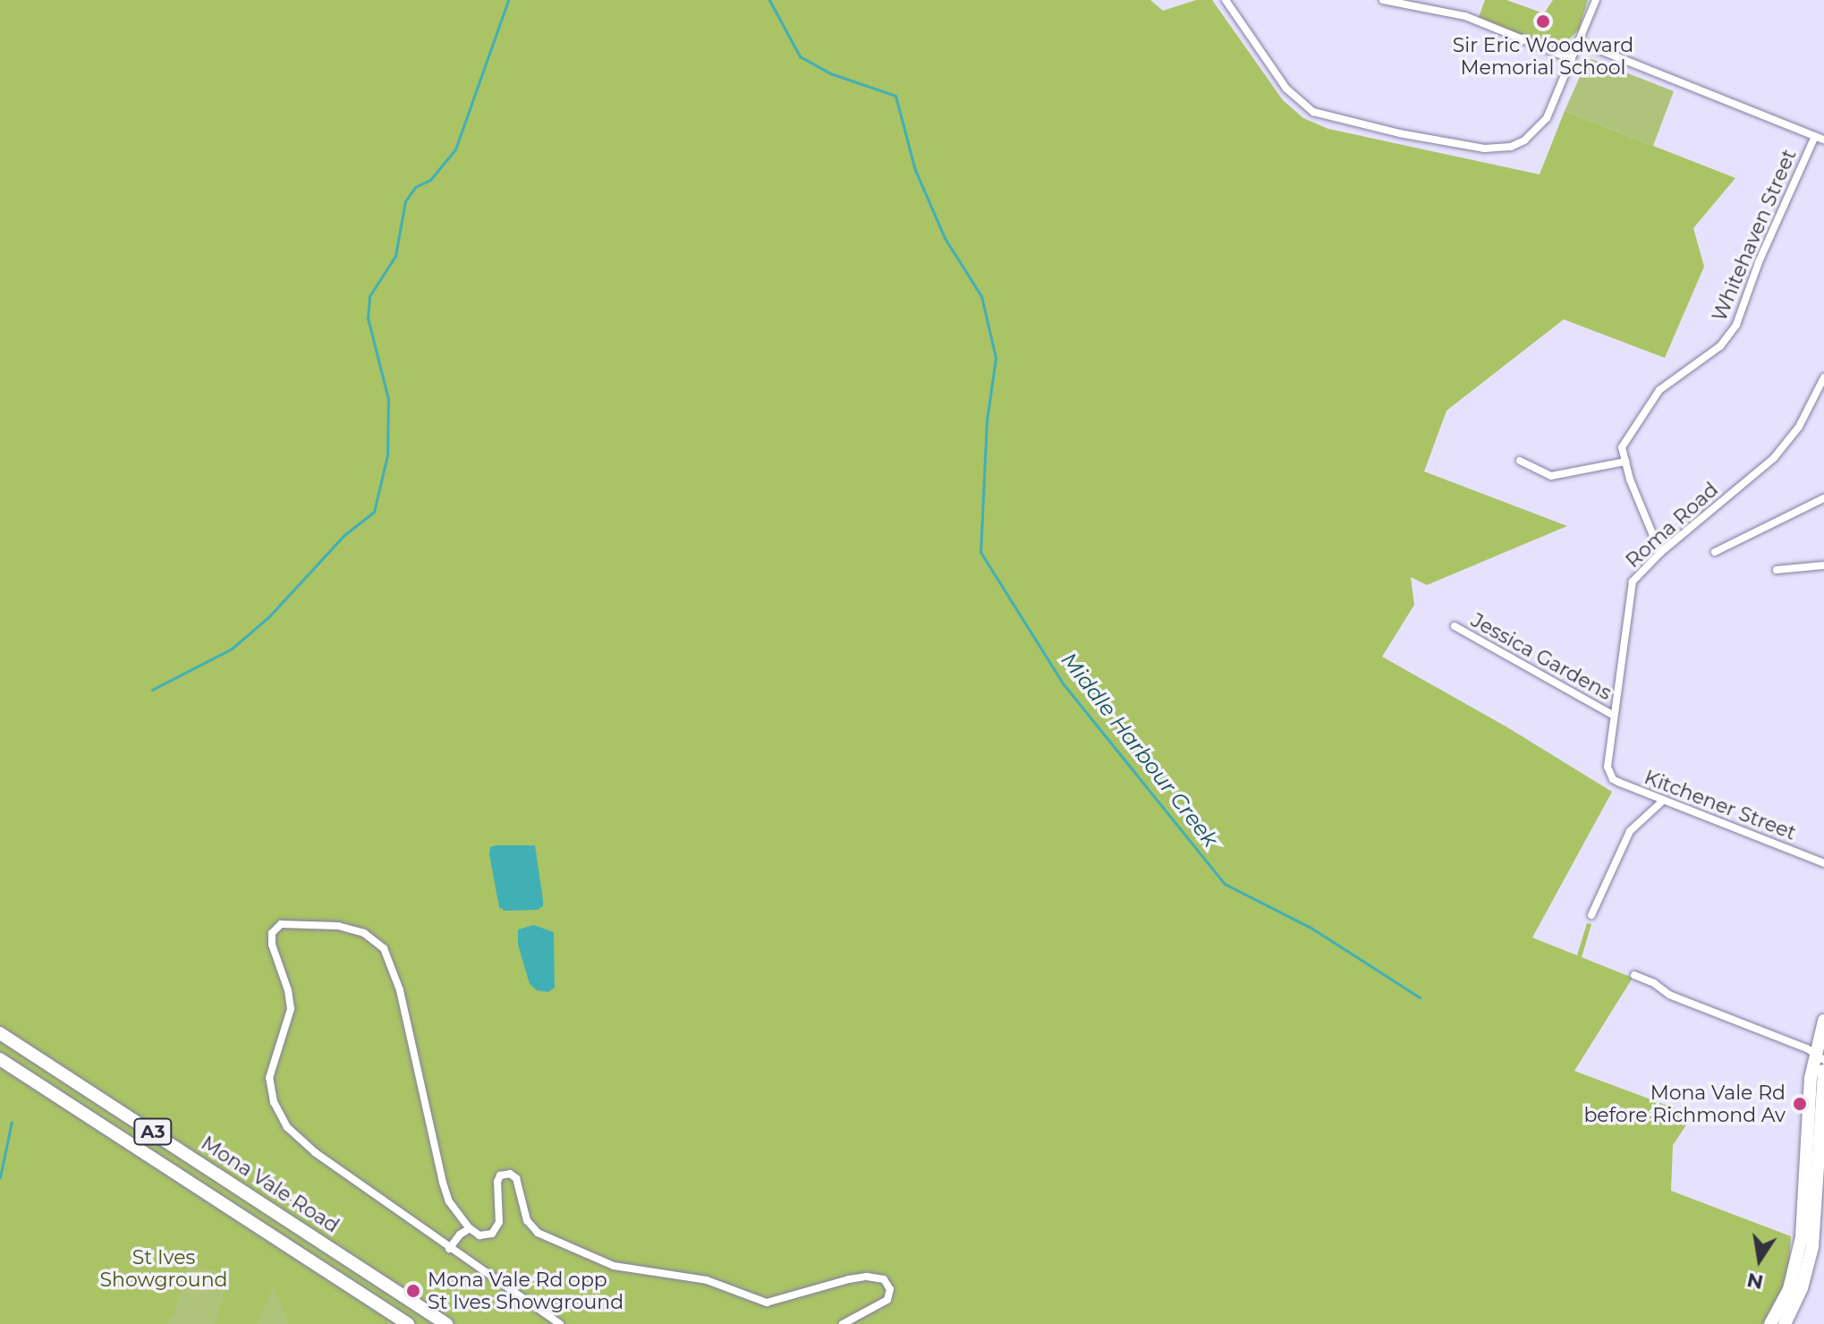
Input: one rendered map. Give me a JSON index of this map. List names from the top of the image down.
{
  "streets": {
    "highway": ["A3", "Mona Vale Road"],
    "street": [
      "Whitehaven Street",
      "Roma Road",
      "Jessica Gardens",
      "Kitchener Street"
    ]
  },
  "crossings": [
    ["Roma Road", "Jessica Gardens"],
    ["Roma Road", "Kitchener Street"]
  ],
  "water": ["Middle Harbour Creek"],
  "parks": ["St Ives Showground"],
  "places": ["Sir Eric Woodward Memorial School", "Mona Vale Rd before Richmond Av", "Mona Vale Rd opp St Ives Showground"],
  "north": "bottom"
}
